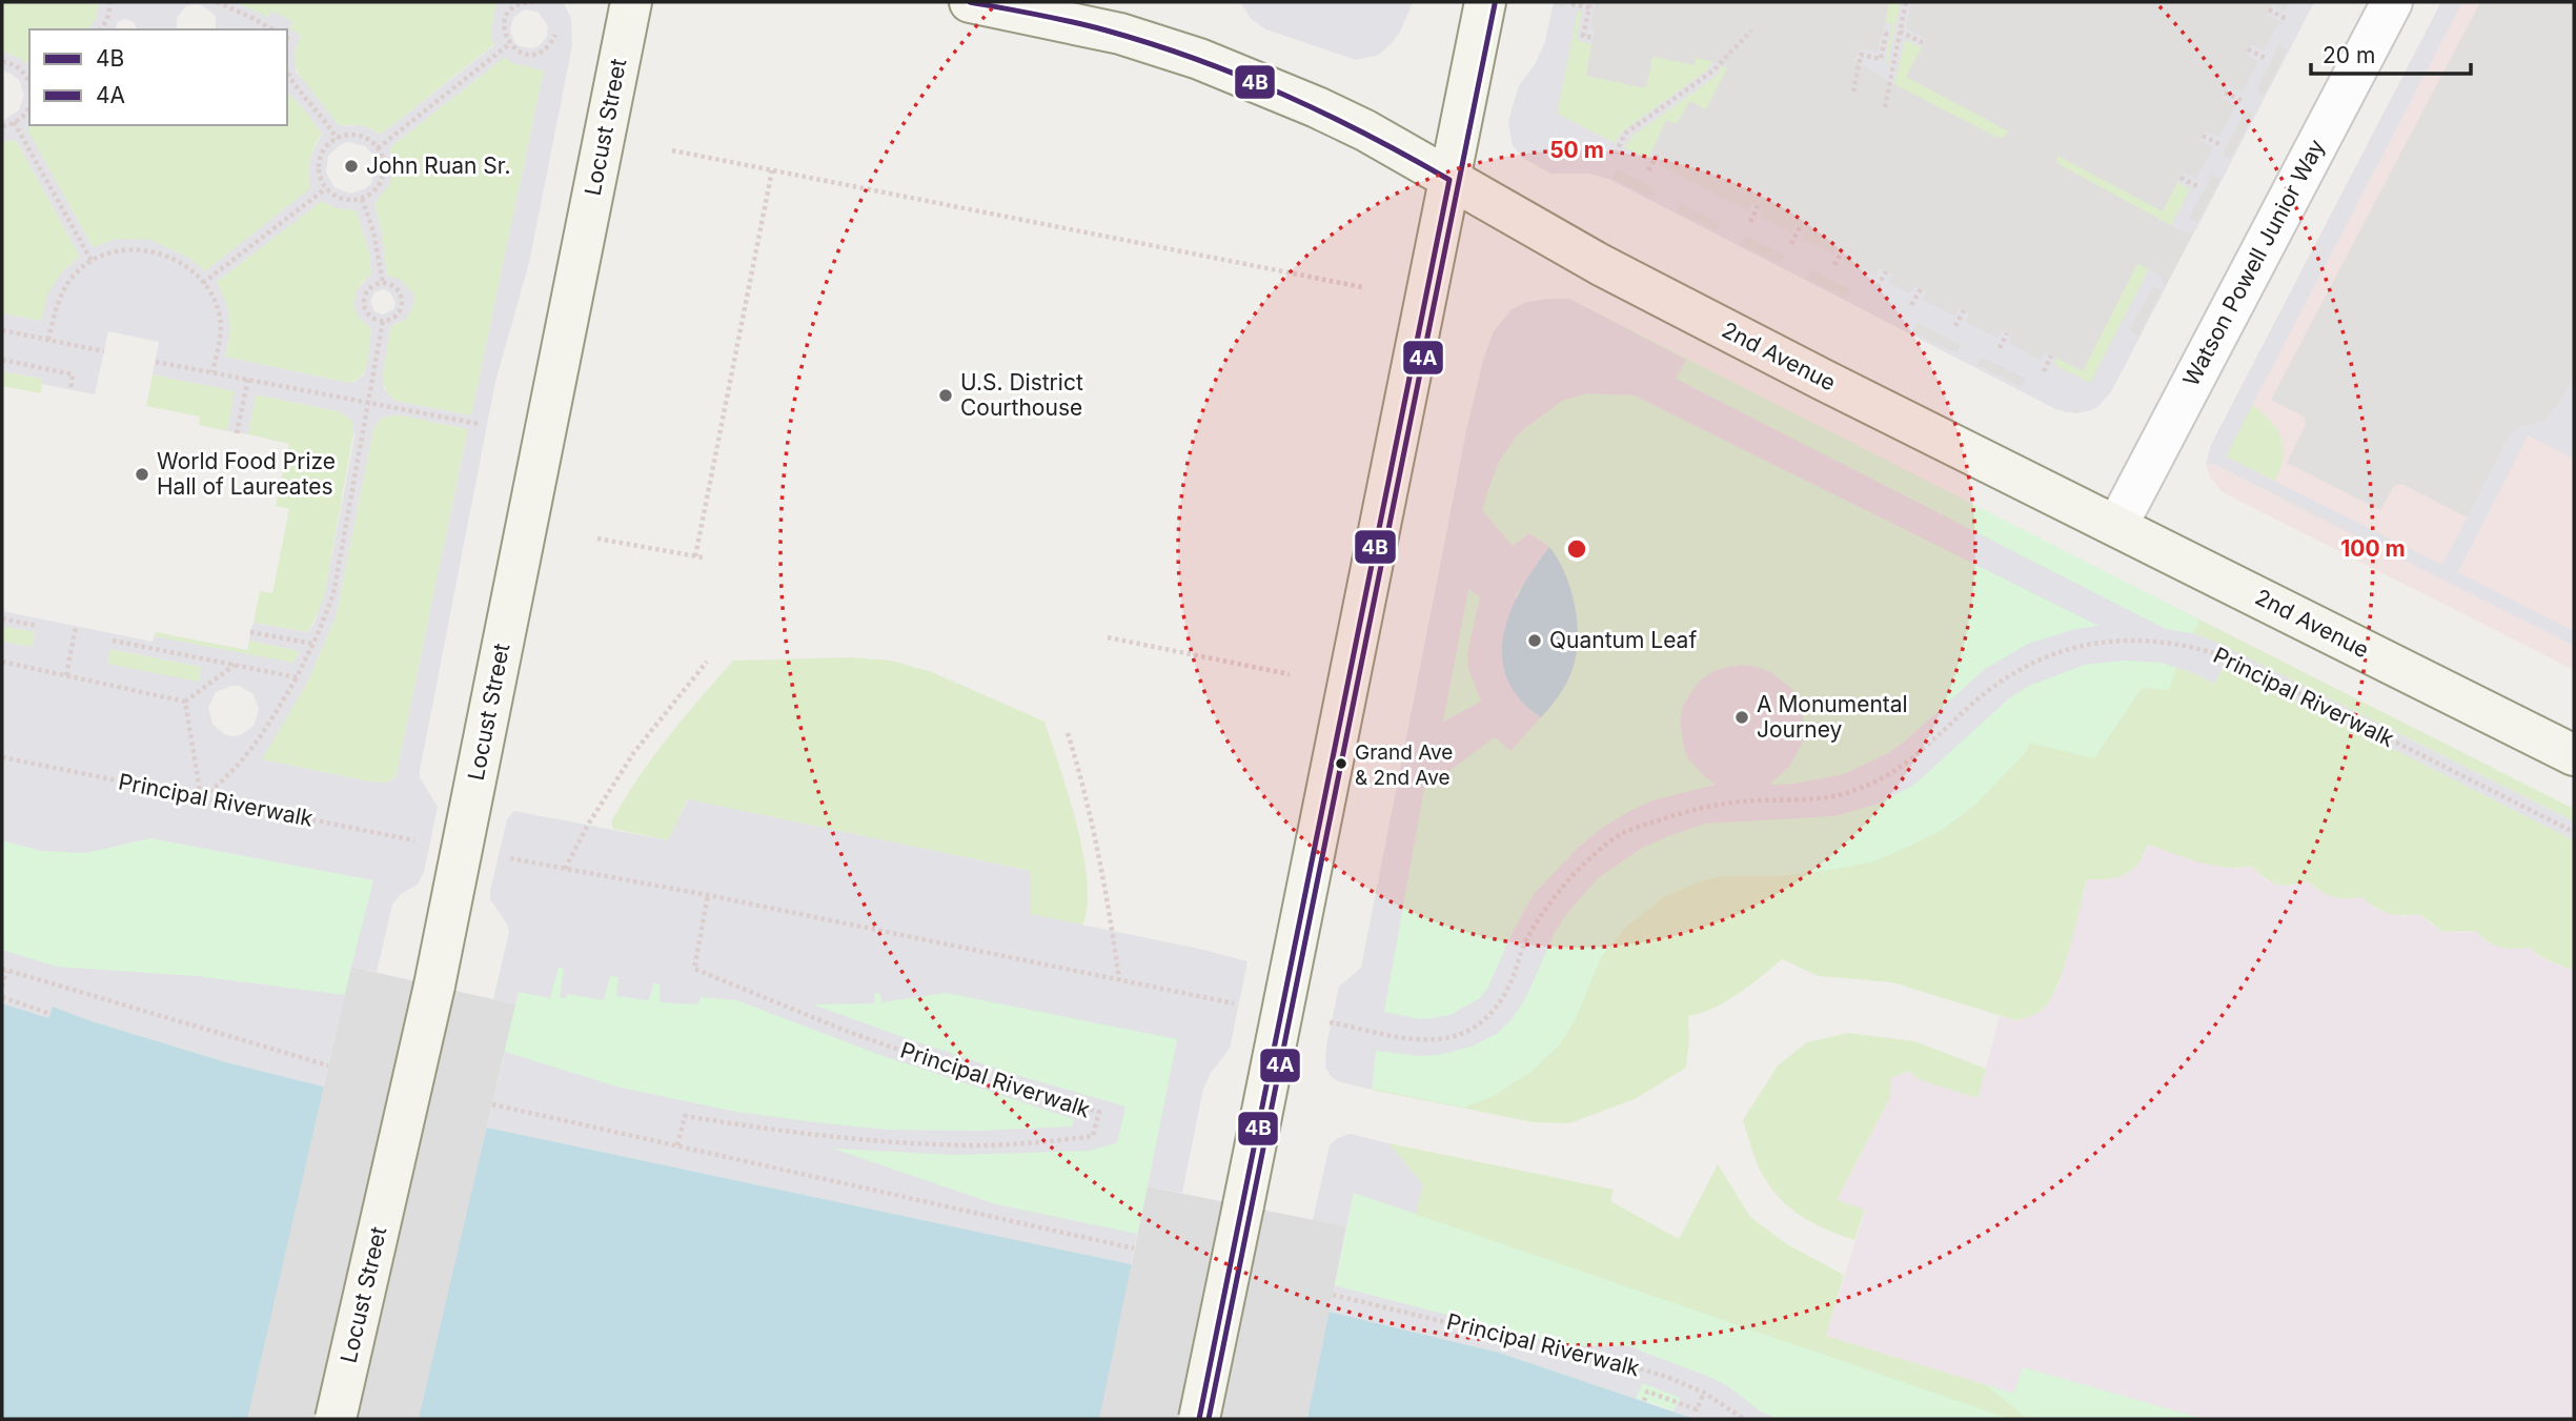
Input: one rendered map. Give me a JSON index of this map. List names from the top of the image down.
{
  "streets": {
    "main road": ["Locust Street", "2nd Avenue"],
    "street": ["Watson Powell Junior Way"],
    "path": ["Principal Riverwalk"]
  },
  "crossings": [
    ["Watson Powell Junior Way", "2nd Avenue"]
  ],
  "places": [
    "John Ruan Sr.",
    "U.S. District Courthouse",
    "World Food Prize Hall of Laureates",
    "Quantum Leaf",
    "A Monumental Journey",
    "Grand Ave & 2nd Ave"
  ],
  "lines": ["transit line 4B", "transit line 4A"],
  "legend": ["4B", "4A"],
  "scale_bar": "20 m",
  "rings": ["50 m", "100 m"]
}
